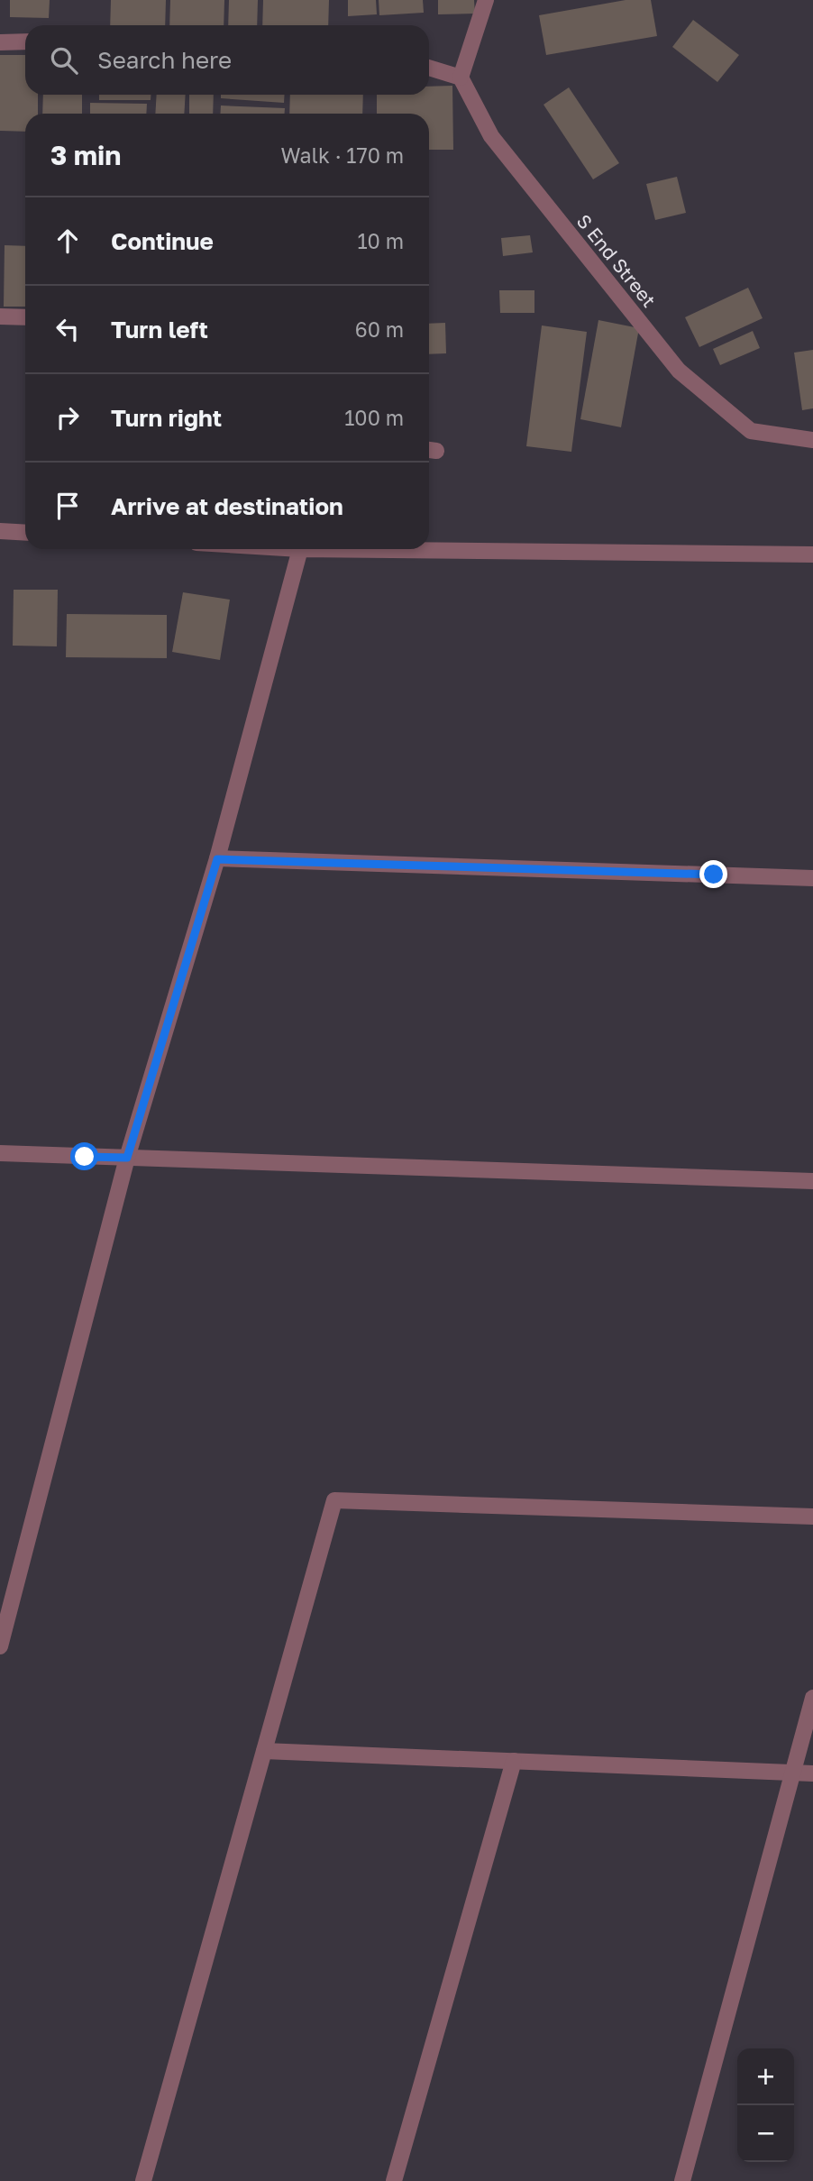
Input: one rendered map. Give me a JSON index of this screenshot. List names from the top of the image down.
{
  "streets": {
    "street": ["S End Street"]
  },
  "page": {
    "search": "Search here",
    "heading": ["3 min", "Walk · 170 m"],
    "list": [
      ["Continue", "10 m"],
      ["Turn left", "60 m"],
      ["Turn right", "100 m"],
      "Arrive at destination"
    ],
    "map_buttons": ["+", "−"]
  }
}
